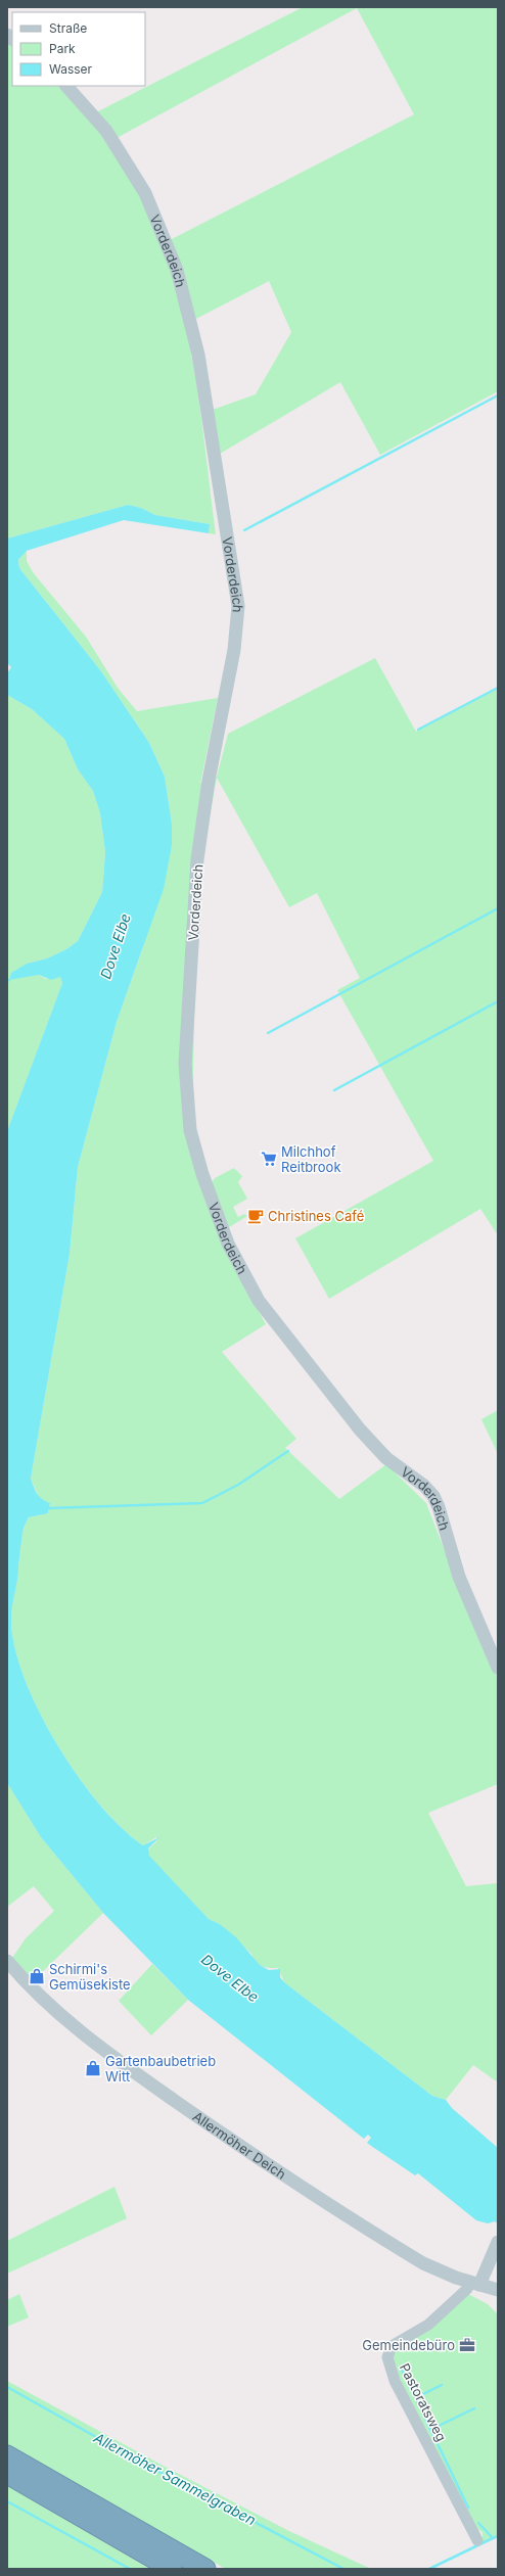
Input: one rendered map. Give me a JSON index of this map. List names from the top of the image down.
{
  "streets": {
    "street": ["Vorderdeich", "Allermöher Deich", "Pastoratsweg"]
  },
  "crossings": [
    ["Allermöher Deich", "Pastoratsweg"]
  ],
  "water": ["Dove Elbe", "Allermöher Sammelgraben"],
  "places": {
    "supermarket": ["Milchhof Reitbrook"],
    "cafe": ["Christines Café"],
    "shop": ["Schirmi's Gemüsekiste", "Gartenbaubetrieb Witt"],
    "office": ["Gemeindebüro"]
  },
  "legend": ["Straße", "Park", "Wasser"]
}
